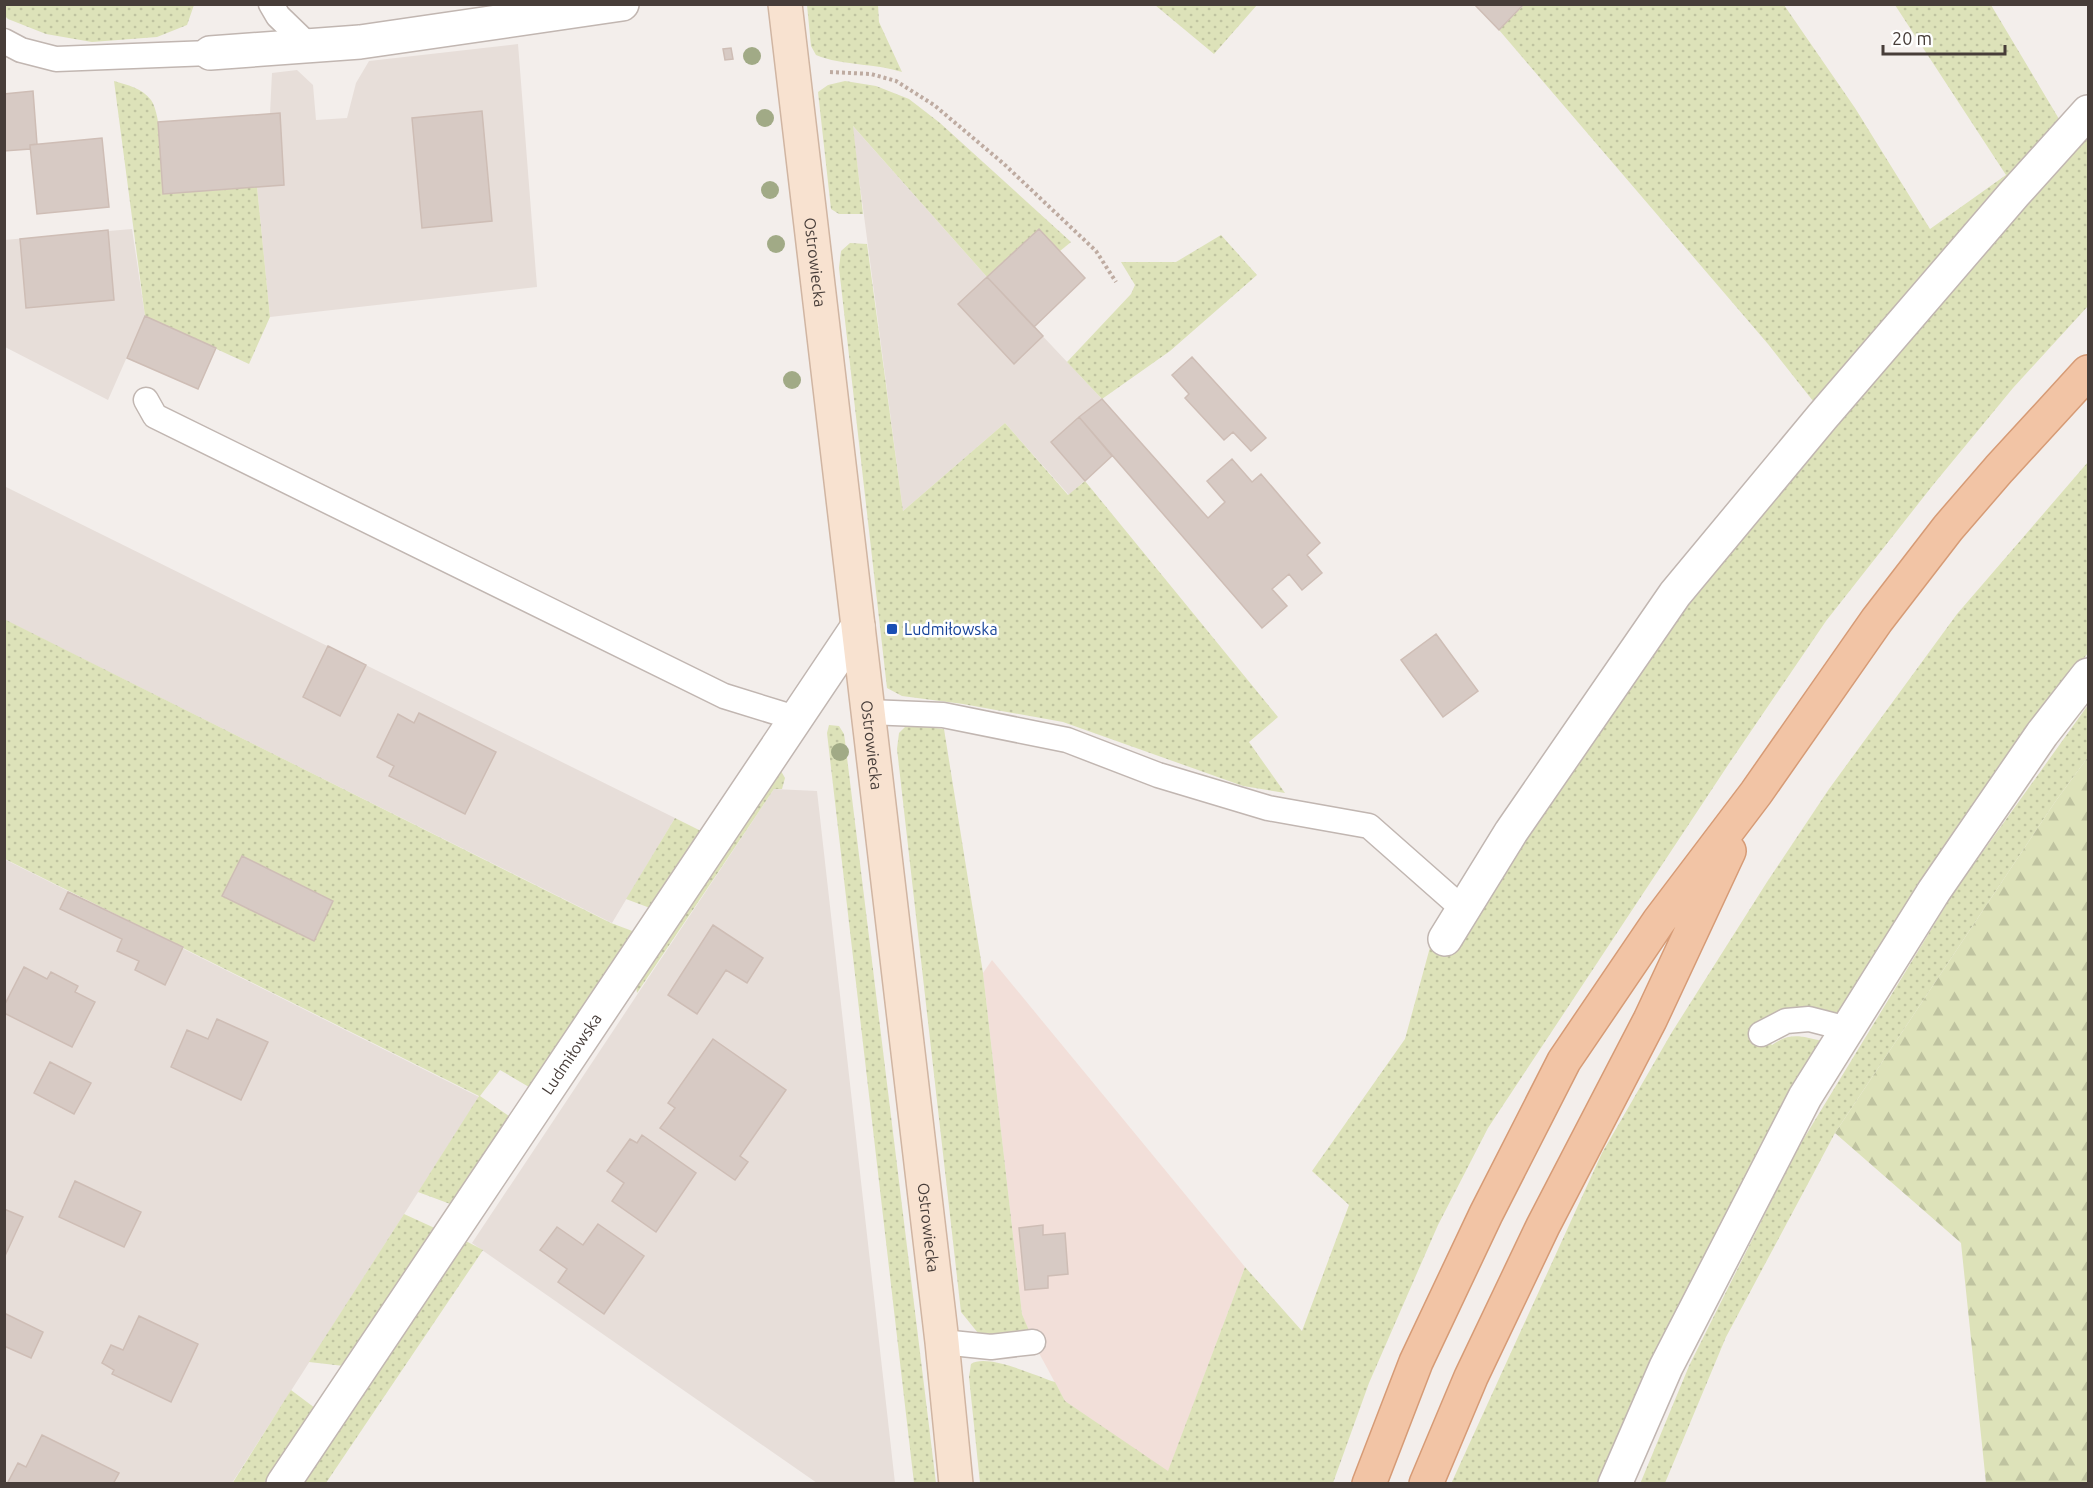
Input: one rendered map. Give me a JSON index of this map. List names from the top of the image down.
{
  "streets": {
    "street": ["Ostrowiecka", "Ludmiłowska"]
  },
  "crossings": [
    ["Ostrowiecka", "Ludmiłowska"]
  ],
  "places": {
    "transit": ["Ludmiłowska"]
  },
  "scale_bar": "20 m"
}
